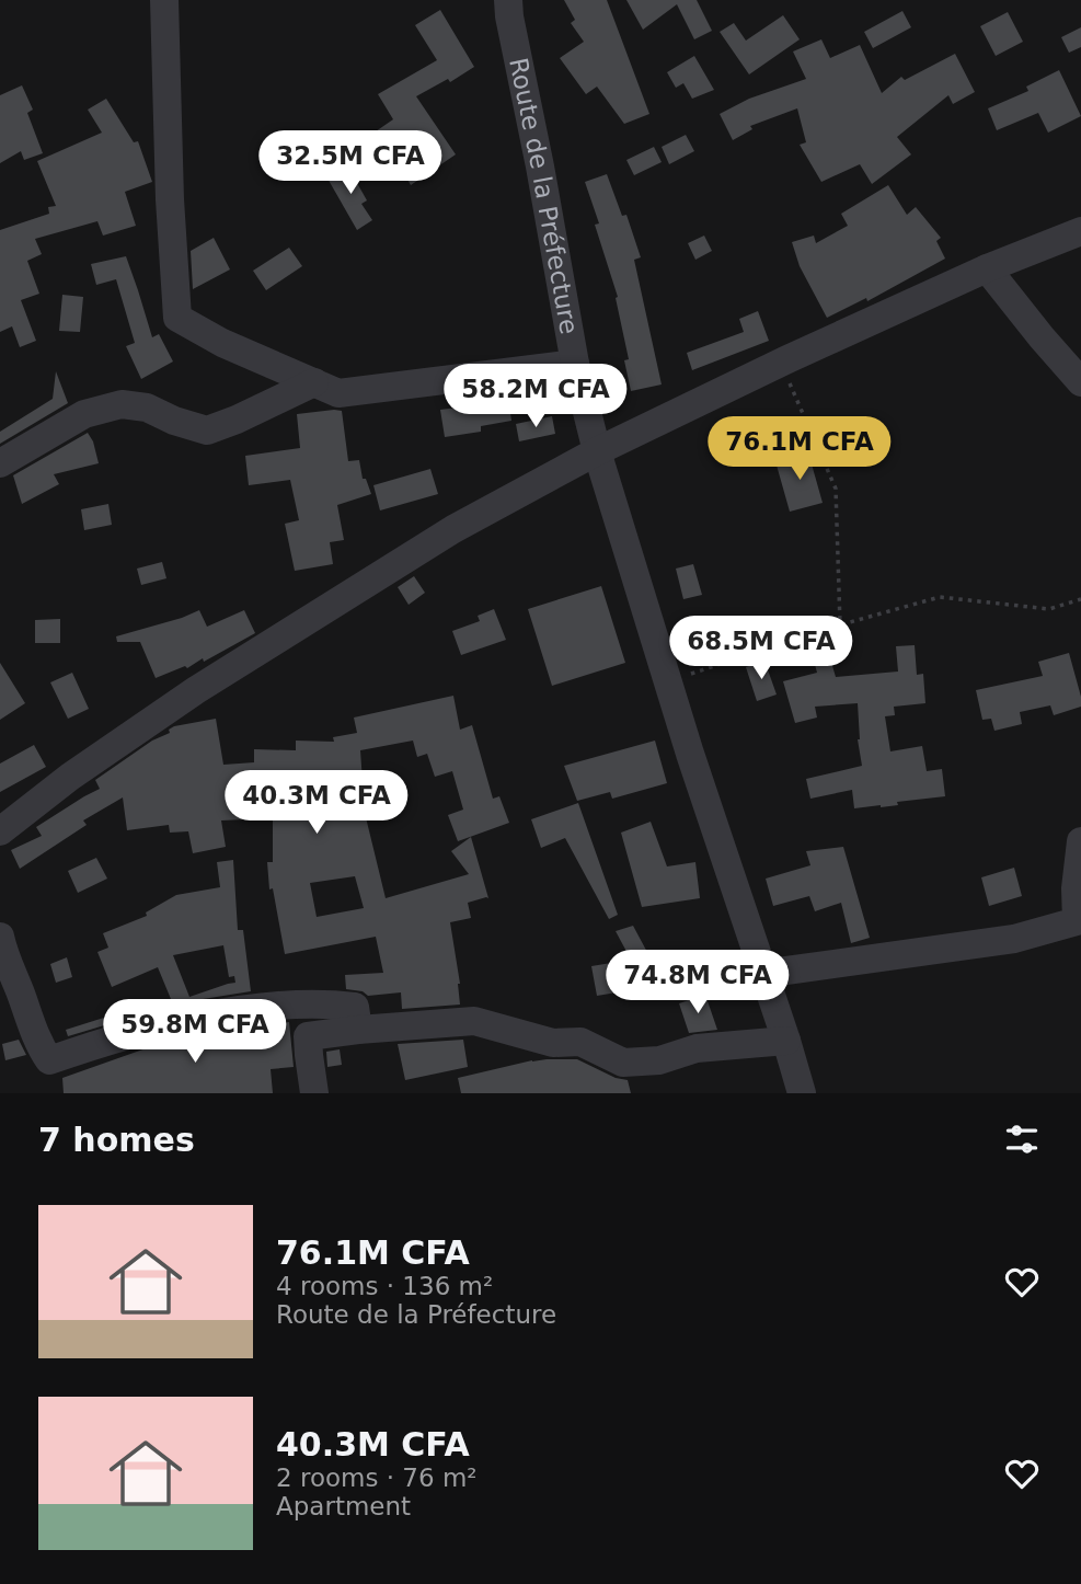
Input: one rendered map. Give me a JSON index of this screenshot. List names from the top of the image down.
{
  "streets": {
    "street": ["Route de la Préfecture"]
  },
  "page": {
    "price": [
      "32.5M CFA",
      "58.2M CFA",
      "76.1M CFA",
      "68.5M CFA",
      "40.3M CFA",
      "74.8M CFA",
      "59.8M CFA"
    ],
    "heading": "7 homes",
    "list": [
      {
        "name": "76.1M CFA",
        "note": "4 rooms · 136 m² · Route de la Préfecture"
      },
      {
        "name": "40.3M CFA",
        "note": "2 rooms · 76 m² · Apartment"
      }
    ]
  }
}
